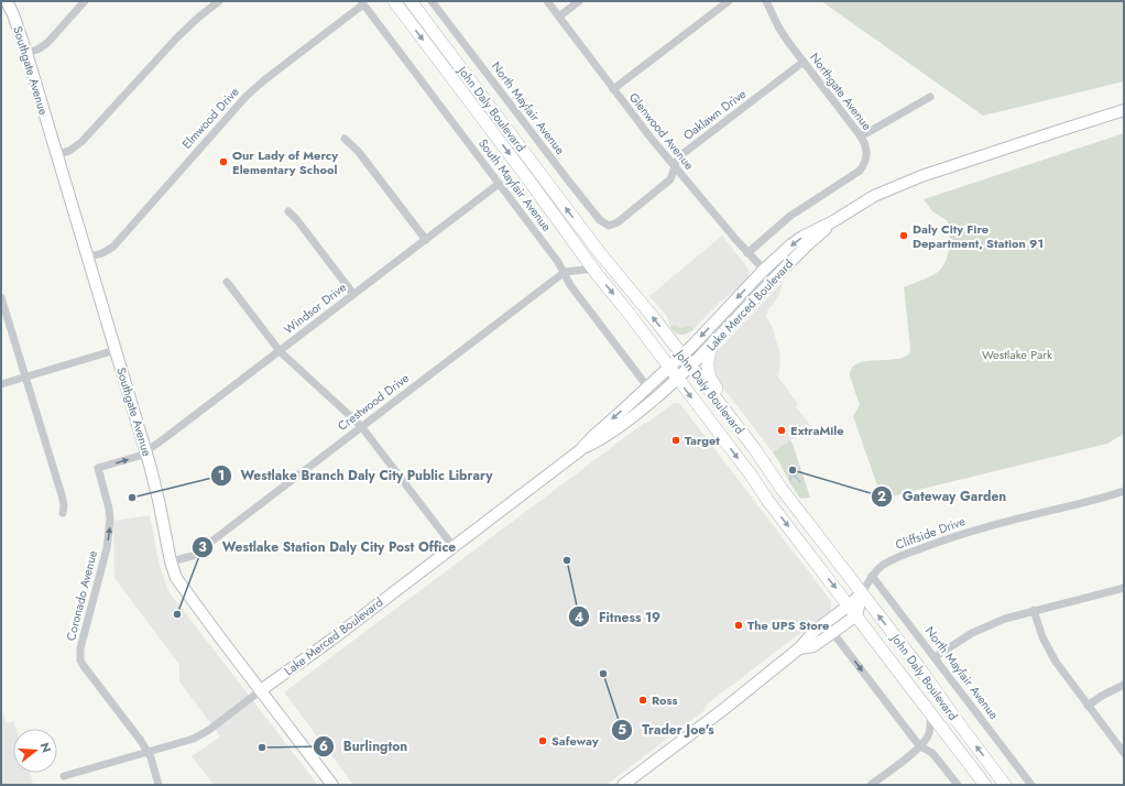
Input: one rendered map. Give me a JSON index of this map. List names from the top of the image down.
{
  "streets": {
    "main road": ["John Daly Boulevard"],
    "street": [
      "Southgate Avenue",
      "Northgate Avenue",
      "North Mayfair Avenue",
      "Oaklawn Drive",
      "Elmwood Drive",
      "Glenwood Avenue",
      "South Mayfair Avenue",
      "Lake Merced Boulevard",
      "Windsor Drive",
      "Crestwood Drive",
      "Cliffside Drive",
      "Coronado Avenue"
    ]
  },
  "crossings": [
    ["Southgate Avenue", "Elmwood Drive"],
    ["Southgate Avenue", "Lake Merced Boulevard"],
    ["Southgate Avenue", "Windsor Drive"],
    ["Southgate Avenue", "Crestwood Drive"],
    ["Southgate Avenue", "Coronado Avenue"],
    ["Northgate Avenue", "Oaklawn Drive"],
    ["Northgate Avenue", "Glenwood Avenue"],
    ["North Mayfair Avenue", "Oaklawn Drive"],
    ["North Mayfair Avenue", "Cliffside Drive"],
    ["John Daly Boulevard", "Lake Merced Boulevard"],
    ["John Daly Boulevard", "Cliffside Drive"],
    ["Oaklawn Drive", "Glenwood Avenue"],
    ["Elmwood Drive", "South Mayfair Avenue"],
    ["Glenwood Avenue", "Lake Merced Boulevard"],
    ["South Mayfair Avenue", "Lake Merced Boulevard"],
    ["South Mayfair Avenue", "Windsor Drive"],
    ["South Mayfair Avenue", "Crestwood Drive"],
    ["Lake Merced Boulevard", "Coronado Avenue"],
    ["Windsor Drive", "Coronado Avenue"]
  ],
  "one_way": ["Coronado Avenue"],
  "parks": ["Westlake Park"],
  "places": [
    "Our Lady of Mercy Elementary School",
    "Daly City Fire Department, Station 91",
    "ExtraMile",
    "Target",
    "Gateway Garden",
    "Westlake Branch Daly City Public Library",
    "Fitness 19",
    "Westlake Station Daly City Post Office",
    "The UPS Store",
    "Trader Joe's",
    "Ross",
    "Safeway",
    "Burlington"
  ],
  "north": "right"
}
